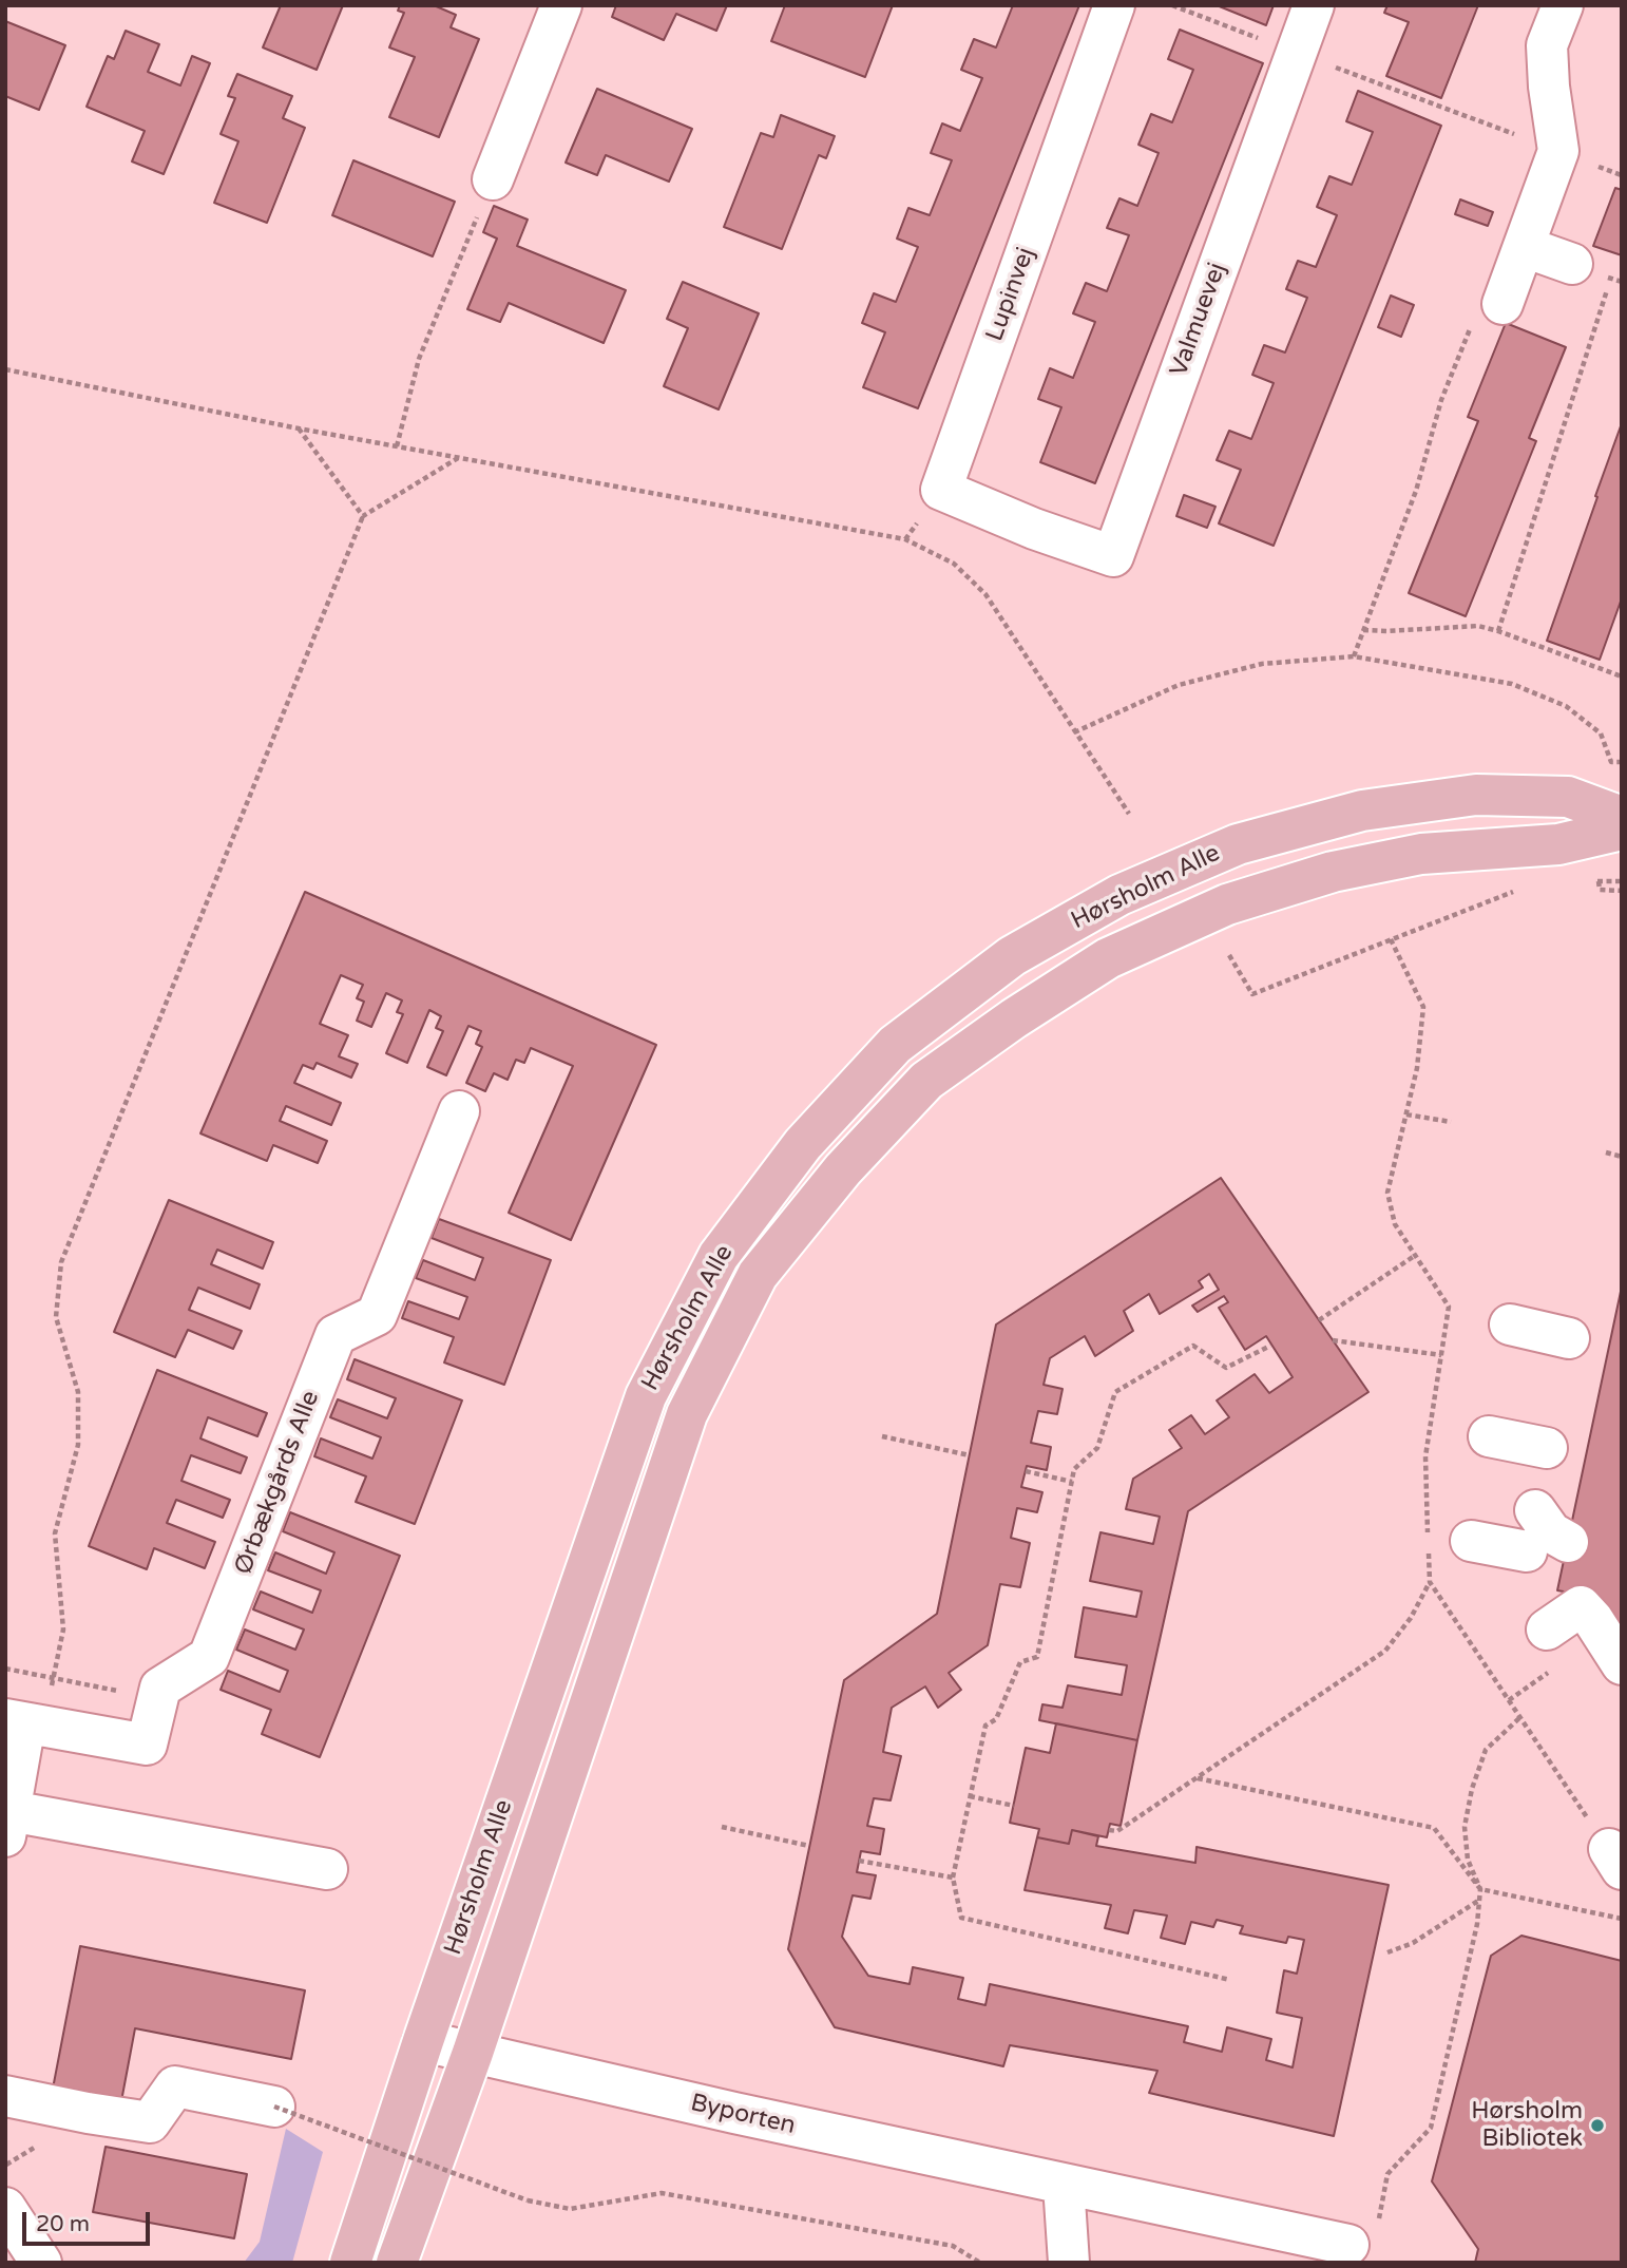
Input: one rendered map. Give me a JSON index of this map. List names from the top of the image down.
{
  "streets": {
    "main road": ["Hørsholm Alle"],
    "street": [
      "Lupinvej",
      "Valmuevej",
      "Ørbækgårds Alle",
      "Byporten"
    ]
  },
  "crossings": [
    ["Lupinvej", "Valmuevej"],
    ["Hørsholm Alle", "Byporten"]
  ],
  "places": ["Hørsholm Bibliotek"],
  "scale_bar": "20 m"
}
